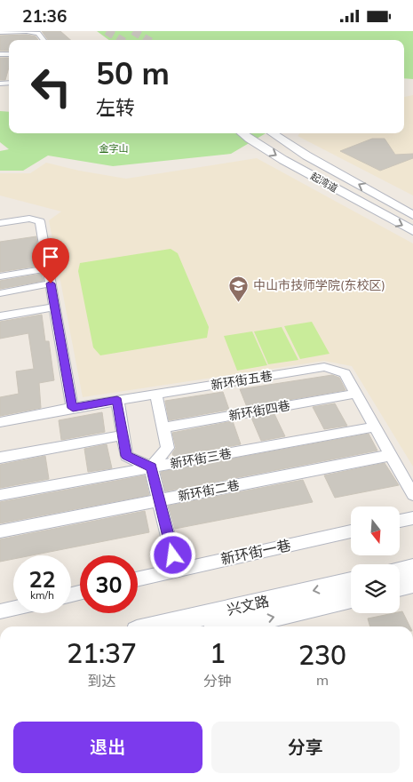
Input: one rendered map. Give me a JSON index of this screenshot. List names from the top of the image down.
{
  "streets": {
    "main road": ["起湾道", "兴文路"],
    "street": [
      "新环街五巷",
      "新环街四巷",
      "新环街三巷",
      "新环街二巷",
      "新环街一巷"
    ]
  },
  "crossings": [
    ["新环街五巷", "新环街四巷"],
    ["新环街五巷", "新环街三巷"],
    ["新环街五巷", "新环街二巷"]
  ],
  "parks": ["金字山"],
  "places": {
    "school or university": ["中山市技师学院(东校区)"]
  },
  "north": "bottom",
  "page": {
    "status": "21:36",
    "turn": ["50 m", "左转"],
    "speed": "22 km/h",
    "limit": "30",
    "eta": [
      "21:37",
      "到达",
      "1",
      "分钟",
      "230",
      "m"
    ],
    "buttons": ["退出", "分享"]
  }
}
